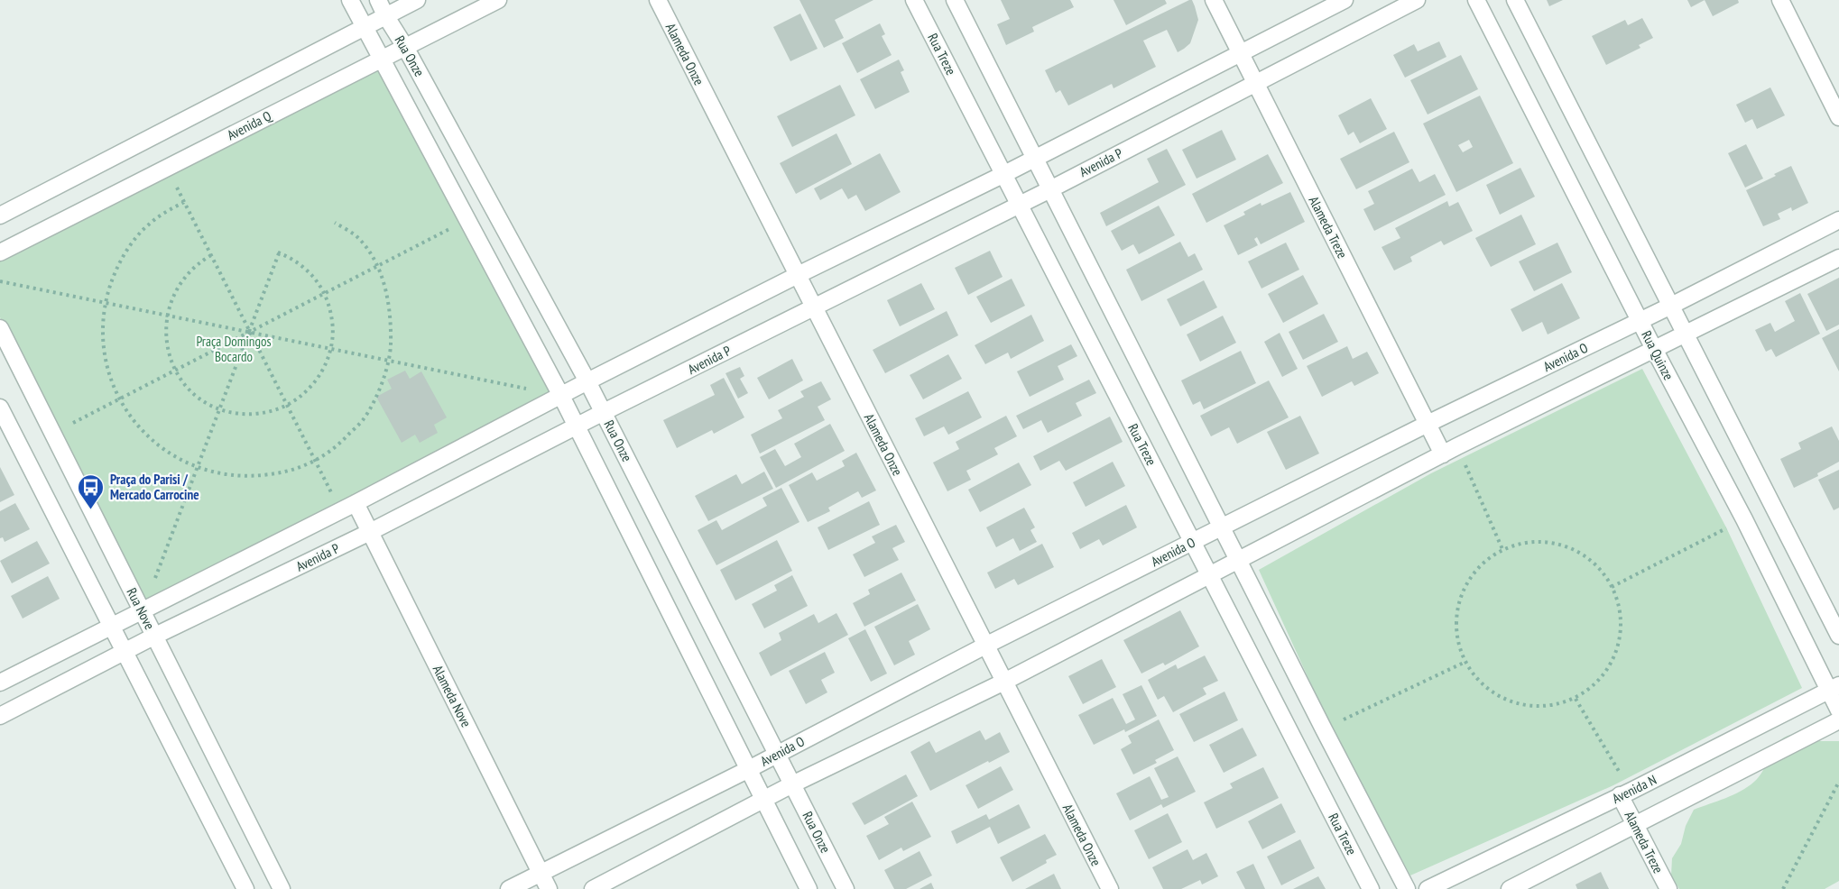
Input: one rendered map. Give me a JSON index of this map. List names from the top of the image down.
{
  "streets": {
    "street": [
      "Alameda Onze",
      "Rua Treze",
      "Rua Onze",
      "Avenida Q",
      "Avenida P",
      "Alameda Treze",
      "Rua Quinze",
      "Avenida O",
      "Rua Nove",
      "Alameda Nove",
      "Avenida N"
    ]
  },
  "crossings": [
    ["Alameda Onze", "Avenida P"],
    ["Alameda Onze", "Avenida O"],
    ["Rua Treze", "Avenida P"],
    ["Rua Treze", "Avenida O"],
    ["Rua Onze", "Avenida Q"],
    ["Rua Onze", "Avenida P"],
    ["Rua Onze", "Avenida O"],
    ["Avenida P", "Alameda Treze"],
    ["Avenida P", "Rua Nove"],
    ["Avenida P", "Alameda Nove"],
    ["Alameda Treze", "Avenida O"],
    ["Alameda Treze", "Avenida N"],
    ["Rua Quinze", "Avenida O"],
    ["Rua Quinze", "Avenida N"],
    ["Avenida O", "Alameda Nove"]
  ],
  "parks": ["Praça Domingos Bocardo"],
  "places": {
    "bus stop": ["Praça do Parisi / Mercado Carrocine"]
  }
}
